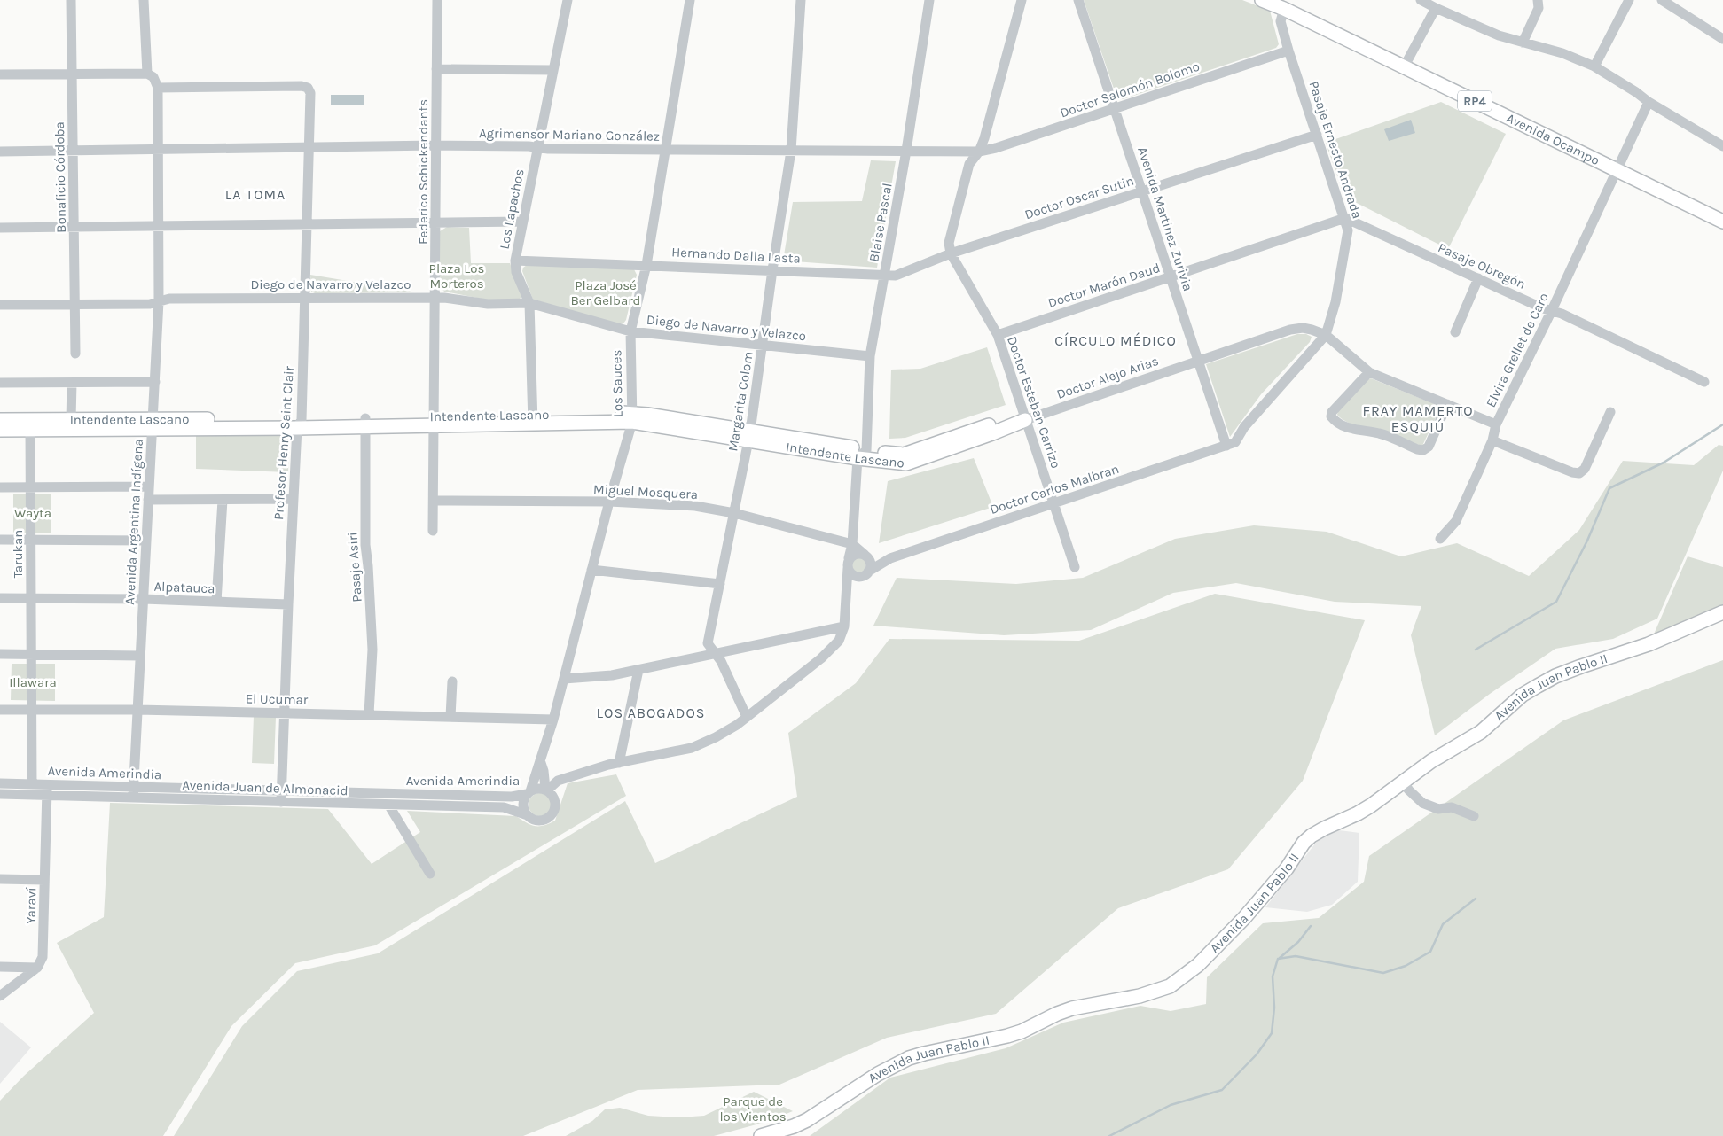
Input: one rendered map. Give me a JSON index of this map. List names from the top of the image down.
{
  "streets": {
    "main road": [
      "RP4",
      "Avenida Ocampo",
      "Intendente Lascano",
      "Avenida Juan Pablo II"
    ],
    "street": [
      "Doctor Salomón Bolomo",
      "Agrimensor Mariano González",
      "Pasaje Ernesto Andrada",
      "Federico Schickendants",
      "Bonaficio Córdoba",
      "Doctor Oscar Sutin",
      "Los Lapachos",
      "Avenida Martinez Zurivia",
      "Blaise Pascal",
      "Hernando Dalla Lasta",
      "Pasaje Obregón",
      "Diego de Navarro y Velazco",
      "Doctor Marón Daud",
      "Elvira Grellet de Caro",
      "Doctor Alejo Arias",
      "Los Sauces",
      "Margarita Colom",
      "Doctor Esteban Carrizo",
      "Profesor Henry Saint Clair",
      "Doctor Carlos Malbran",
      "Miguel Mosquera",
      "Avenida Argentina Indígena",
      "Tarukan",
      "Pasaje Asiri",
      "Alpatauca",
      "El Ucumar",
      "Avenida Amerindia",
      "Avenida Juan de Almonacid",
      "Yaraví"
    ]
  },
  "crossings": [
    ["Doctor Salomón Bolomo", "Agrimensor Mariano González"],
    ["Doctor Salomón Bolomo", "Pasaje Ernesto Andrada"],
    ["Doctor Salomón Bolomo", "Avenida Martinez Zurivia"],
    ["Agrimensor Mariano González", "Federico Schickendants"],
    ["Agrimensor Mariano González", "Bonaficio Córdoba"],
    ["Agrimensor Mariano González", "Los Lapachos"],
    ["Agrimensor Mariano González", "Blaise Pascal"],
    ["Agrimensor Mariano González", "Los Sauces"],
    ["Agrimensor Mariano González", "Margarita Colom"],
    ["Agrimensor Mariano González", "Profesor Henry Saint Clair"],
    ["Agrimensor Mariano González", "Avenida Argentina Indígena"],
    ["Avenida Ocampo", "Pasaje Ernesto Andrada"],
    ["Avenida Ocampo", "Elvira Grellet de Caro"],
    ["Pasaje Ernesto Andrada", "Doctor Oscar Sutin"],
    ["Pasaje Ernesto Andrada", "Avenida Martinez Zurivia"],
    ["Pasaje Ernesto Andrada", "Pasaje Obregón"],
    ["Pasaje Ernesto Andrada", "Doctor Marón Daud"],
    ["Pasaje Ernesto Andrada", "Doctor Alejo Arias"],
    ["Pasaje Ernesto Andrada", "Doctor Carlos Malbran"],
    ["Federico Schickendants", "Diego de Navarro y Velazco"],
    ["Federico Schickendants", "Intendente Lascano"],
    ["Federico Schickendants", "Miguel Mosquera"],
    ["Bonaficio Córdoba", "Diego de Navarro y Velazco"],
    ["Doctor Oscar Sutin", "Avenida Martinez Zurivia"],
    ["Doctor Oscar Sutin", "Hernando Dalla Lasta"],
    ["Doctor Oscar Sutin", "Doctor Esteban Carrizo"],
    ["Los Lapachos", "Hernando Dalla Lasta"],
    ["Los Lapachos", "Diego de Navarro y Velazco"],
    ["Los Lapachos", "Intendente Lascano"],
    ["Avenida Martinez Zurivia", "Doctor Marón Daud"],
    ["Avenida Martinez Zurivia", "Doctor Alejo Arias"],
    ["Avenida Martinez Zurivia", "Doctor Carlos Malbran"],
    ["Blaise Pascal", "Hernando Dalla Lasta"],
    ["Blaise Pascal", "Diego de Navarro y Velazco"],
    ["Blaise Pascal", "Intendente Lascano"],
    ["Hernando Dalla Lasta", "Los Sauces"],
    ["Hernando Dalla Lasta", "Margarita Colom"],
    ["Hernando Dalla Lasta", "Doctor Esteban Carrizo"],
    ["Pasaje Obregón", "Doctor Marón Daud"],
    ["Pasaje Obregón", "Elvira Grellet de Caro"],
    ["Diego de Navarro y Velazco", "Los Sauces"],
    ["Diego de Navarro y Velazco", "Margarita Colom"],
    ["Diego de Navarro y Velazco", "Profesor Henry Saint Clair"],
    ["Diego de Navarro y Velazco", "Avenida Argentina Indígena"],
    ["Doctor Marón Daud", "Doctor Esteban Carrizo"],
    ["Doctor Alejo Arias", "Doctor Esteban Carrizo"],
    ["Doctor Alejo Arias", "Intendente Lascano"],
    ["Los Sauces", "Intendente Lascano"],
    ["Los Sauces", "Miguel Mosquera"],
    ["Los Sauces", "El Ucumar"],
    ["Los Sauces", "Avenida Amerindia"],
    ["Los Sauces", "Avenida Juan de Almonacid"],
    ["Margarita Colom", "Intendente Lascano"],
    ["Margarita Colom", "Miguel Mosquera"],
    ["Doctor Esteban Carrizo", "Intendente Lascano"],
    ["Doctor Esteban Carrizo", "Doctor Carlos Malbran"],
    ["Intendente Lascano", "Profesor Henry Saint Clair"],
    ["Intendente Lascano", "Avenida Argentina Indígena"],
    ["Intendente Lascano", "Tarukan"],
    ["Intendente Lascano", "Pasaje Asiri"],
    ["Profesor Henry Saint Clair", "Avenida Argentina Indígena"],
    ["Profesor Henry Saint Clair", "Alpatauca"],
    ["Profesor Henry Saint Clair", "El Ucumar"],
    ["Profesor Henry Saint Clair", "Avenida Amerindia"],
    ["Profesor Henry Saint Clair", "Avenida Juan de Almonacid"],
    ["Avenida Argentina Indígena", "Alpatauca"],
    ["Avenida Argentina Indígena", "El Ucumar"],
    ["Avenida Argentina Indígena", "Avenida Amerindia"],
    ["Tarukan", "Alpatauca"],
    ["Pasaje Asiri", "El Ucumar"],
    ["Avenida Amerindia", "Avenida Juan de Almonacid"],
    ["Avenida Amerindia", "Yaraví"]
  ],
  "districts": [
    "LA TOMA",
    "CÍRCULO MÉDICO",
    "FRAY MAMERTO ESQUIÚ",
    "LOS ABOGADOS"
  ],
  "parks": [
    "Plaza Los Morteros",
    "Plaza José Ber Gelbard",
    "Wayta",
    "Illawara",
    "Parque de los Vientos"
  ]
}
